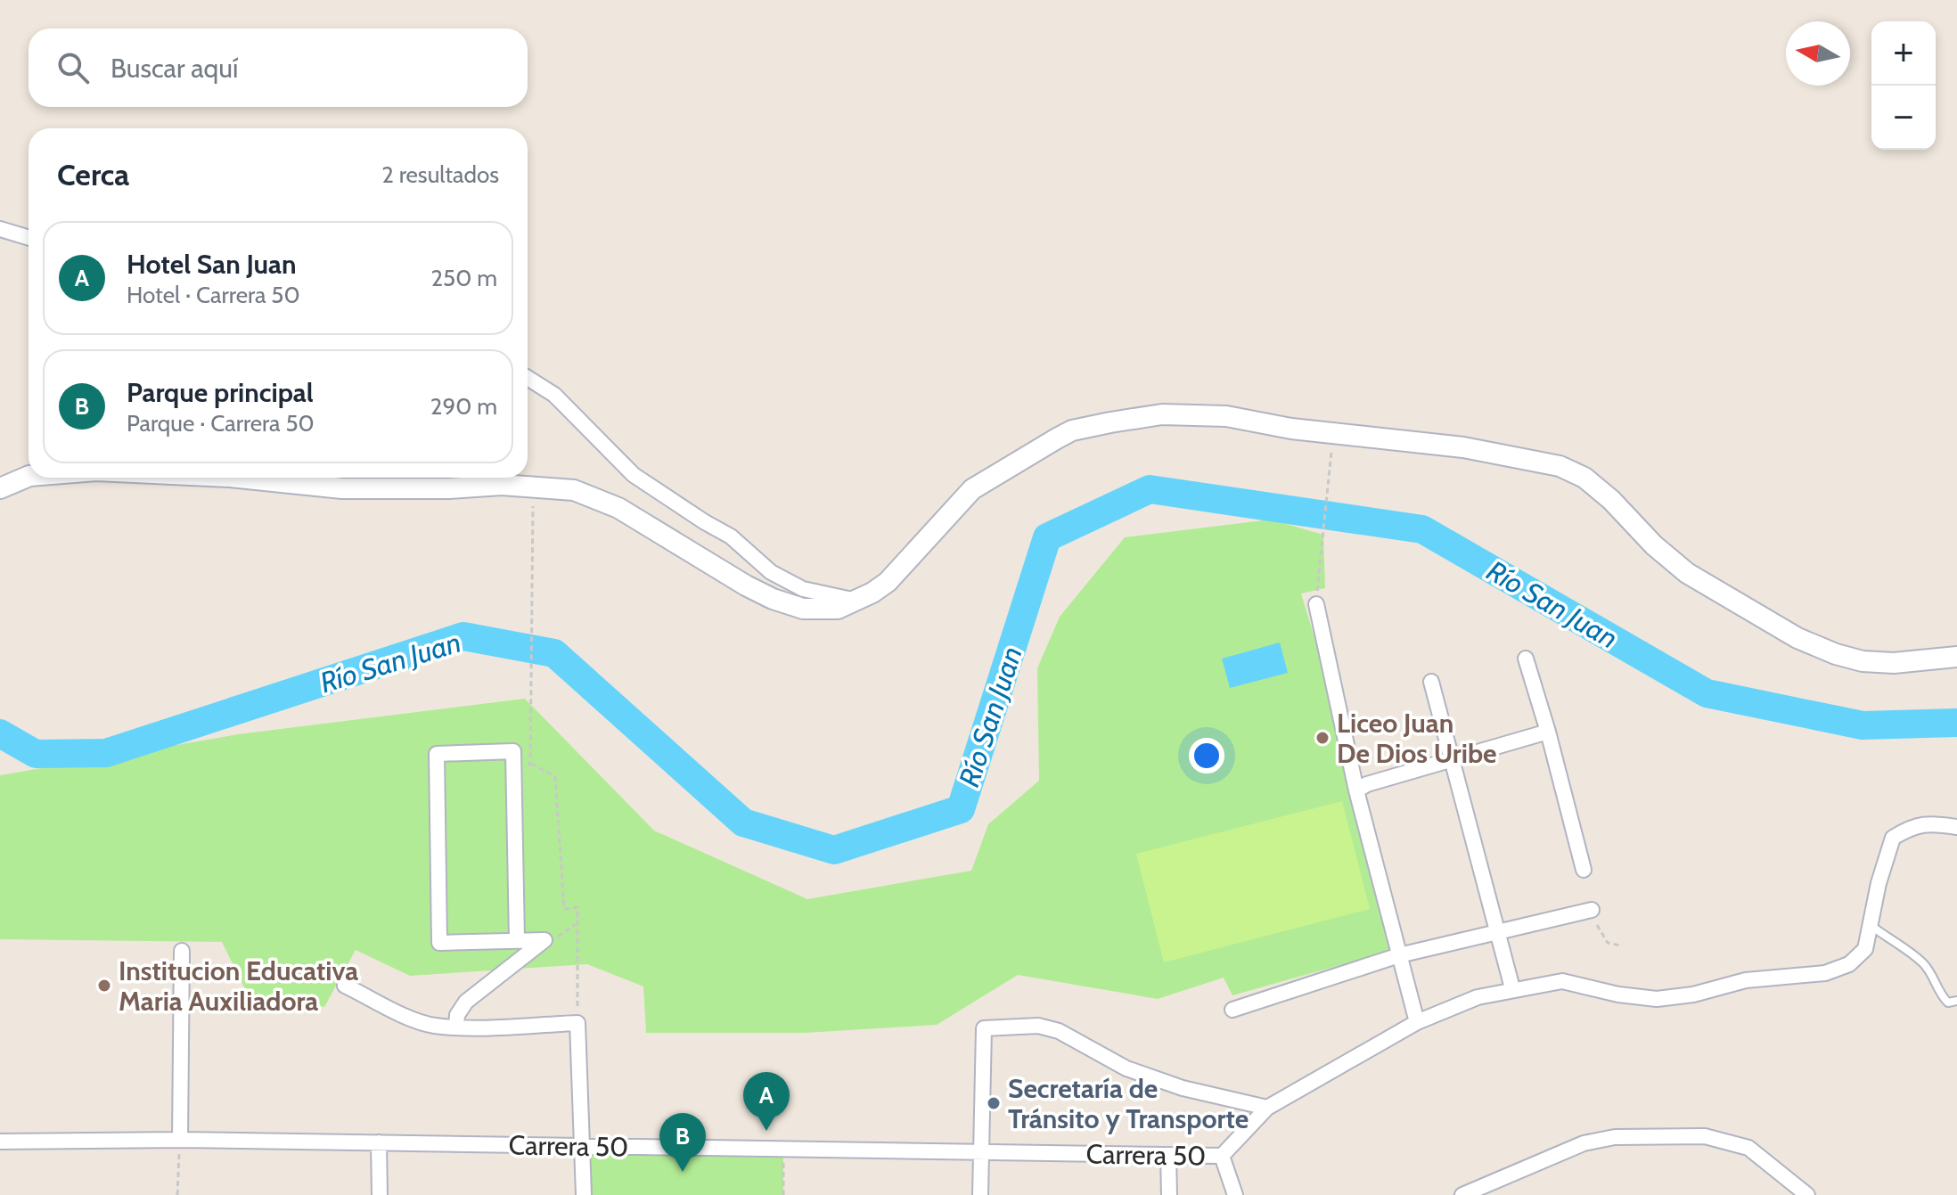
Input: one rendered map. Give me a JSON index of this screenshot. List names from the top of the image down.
{
  "streets": {
    "street": ["Carrera 50"]
  },
  "water": ["Río San Juan"],
  "places": ["Liceo Juan De Dios Uribe", "Institucion Educativa Maria Auxiliadora", "Secretaría de Tránsito y Transporte"],
  "north": "left",
  "page": {
    "map_buttons": ["+", "−"],
    "search": "Buscar aquí",
    "heading": ["Cerca", "2 resultados"],
    "list": [
      {
        "mark": "A",
        "name": "Hotel San Juan",
        "note": "Hotel · Carrera 50",
        "value": "250 m"
      },
      {
        "mark": "B",
        "name": "Parque principal",
        "note": "Parque · Carrera 50",
        "value": "290 m"
      }
    ],
    "pins": ["A", "B"]
  }
}
